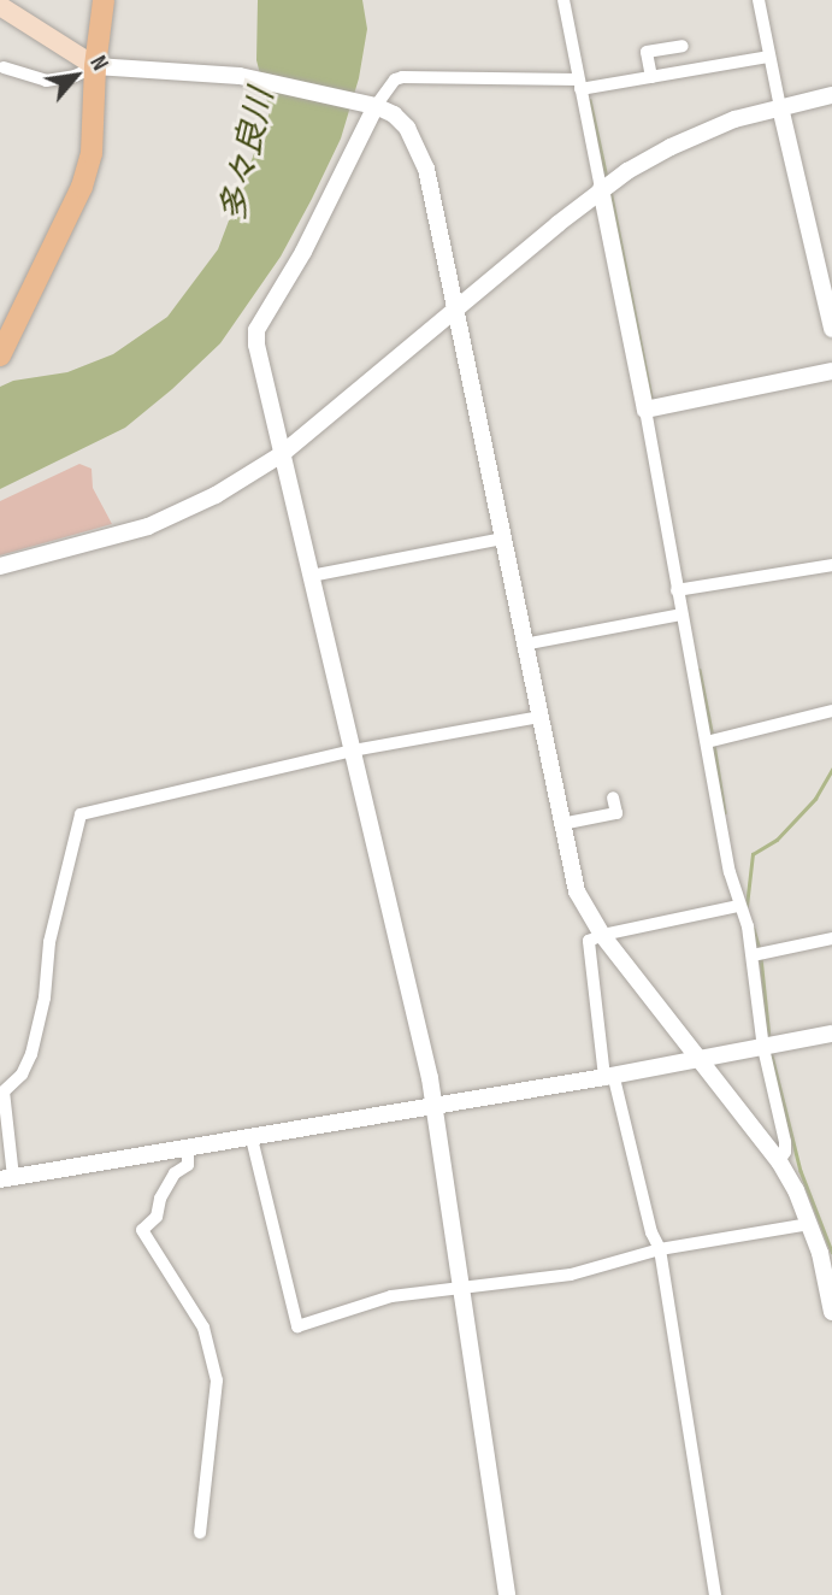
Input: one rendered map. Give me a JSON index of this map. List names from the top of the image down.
{
  "water": ["多々良川"],
  "north": "top right"
}
